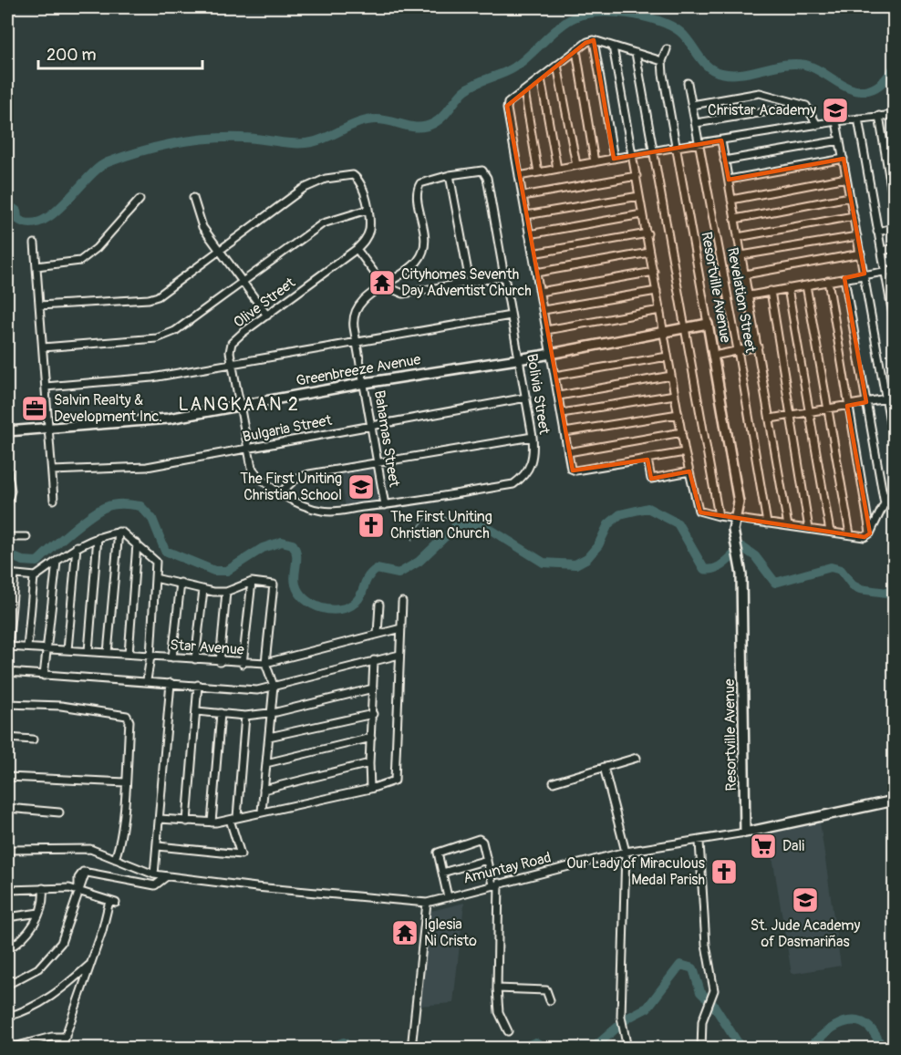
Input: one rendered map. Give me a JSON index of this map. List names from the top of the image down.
{
  "streets": {
    "street": [
      "Resortville Avenue",
      "Revelation Street",
      "Olive Street",
      "Greenbreeze Avenue",
      "Bolivia Street",
      "Bulgaria Street",
      "Bahamas Street",
      "Star Avenue",
      "Amuntay Road"
    ]
  },
  "crossings": [
    ["Resortville Avenue", "Greenbreeze Avenue"],
    ["Resortville Avenue", "Amuntay Road"],
    ["Olive Street", "Greenbreeze Avenue"],
    ["Olive Street", "Bolivia Street"],
    ["Olive Street", "Bulgaria Street"],
    ["Greenbreeze Avenue", "Bolivia Street"],
    ["Greenbreeze Avenue", "Bahamas Street"],
    ["Bolivia Street", "Bulgaria Street"],
    ["Bolivia Street", "Bahamas Street"],
    ["Bulgaria Street", "Bahamas Street"]
  ],
  "districts": ["LANGKAAN 2"],
  "places": {
    "school or university": ["Christar Academy", "The First Uniting Christian School", "St. Jude Academy of Dasmariñas"],
    "temple": ["Cityhomes Seventh Day Adventist Church", "Iglesia Ni Cristo"],
    "office": ["Salvin Realty & Development Inc."],
    "church": ["The First Uniting Christian Church", "Our Lady of Miraculous Medal Parish"],
    "supermarket": ["Dali"]
  },
  "scale_bar": "200 m"
}
